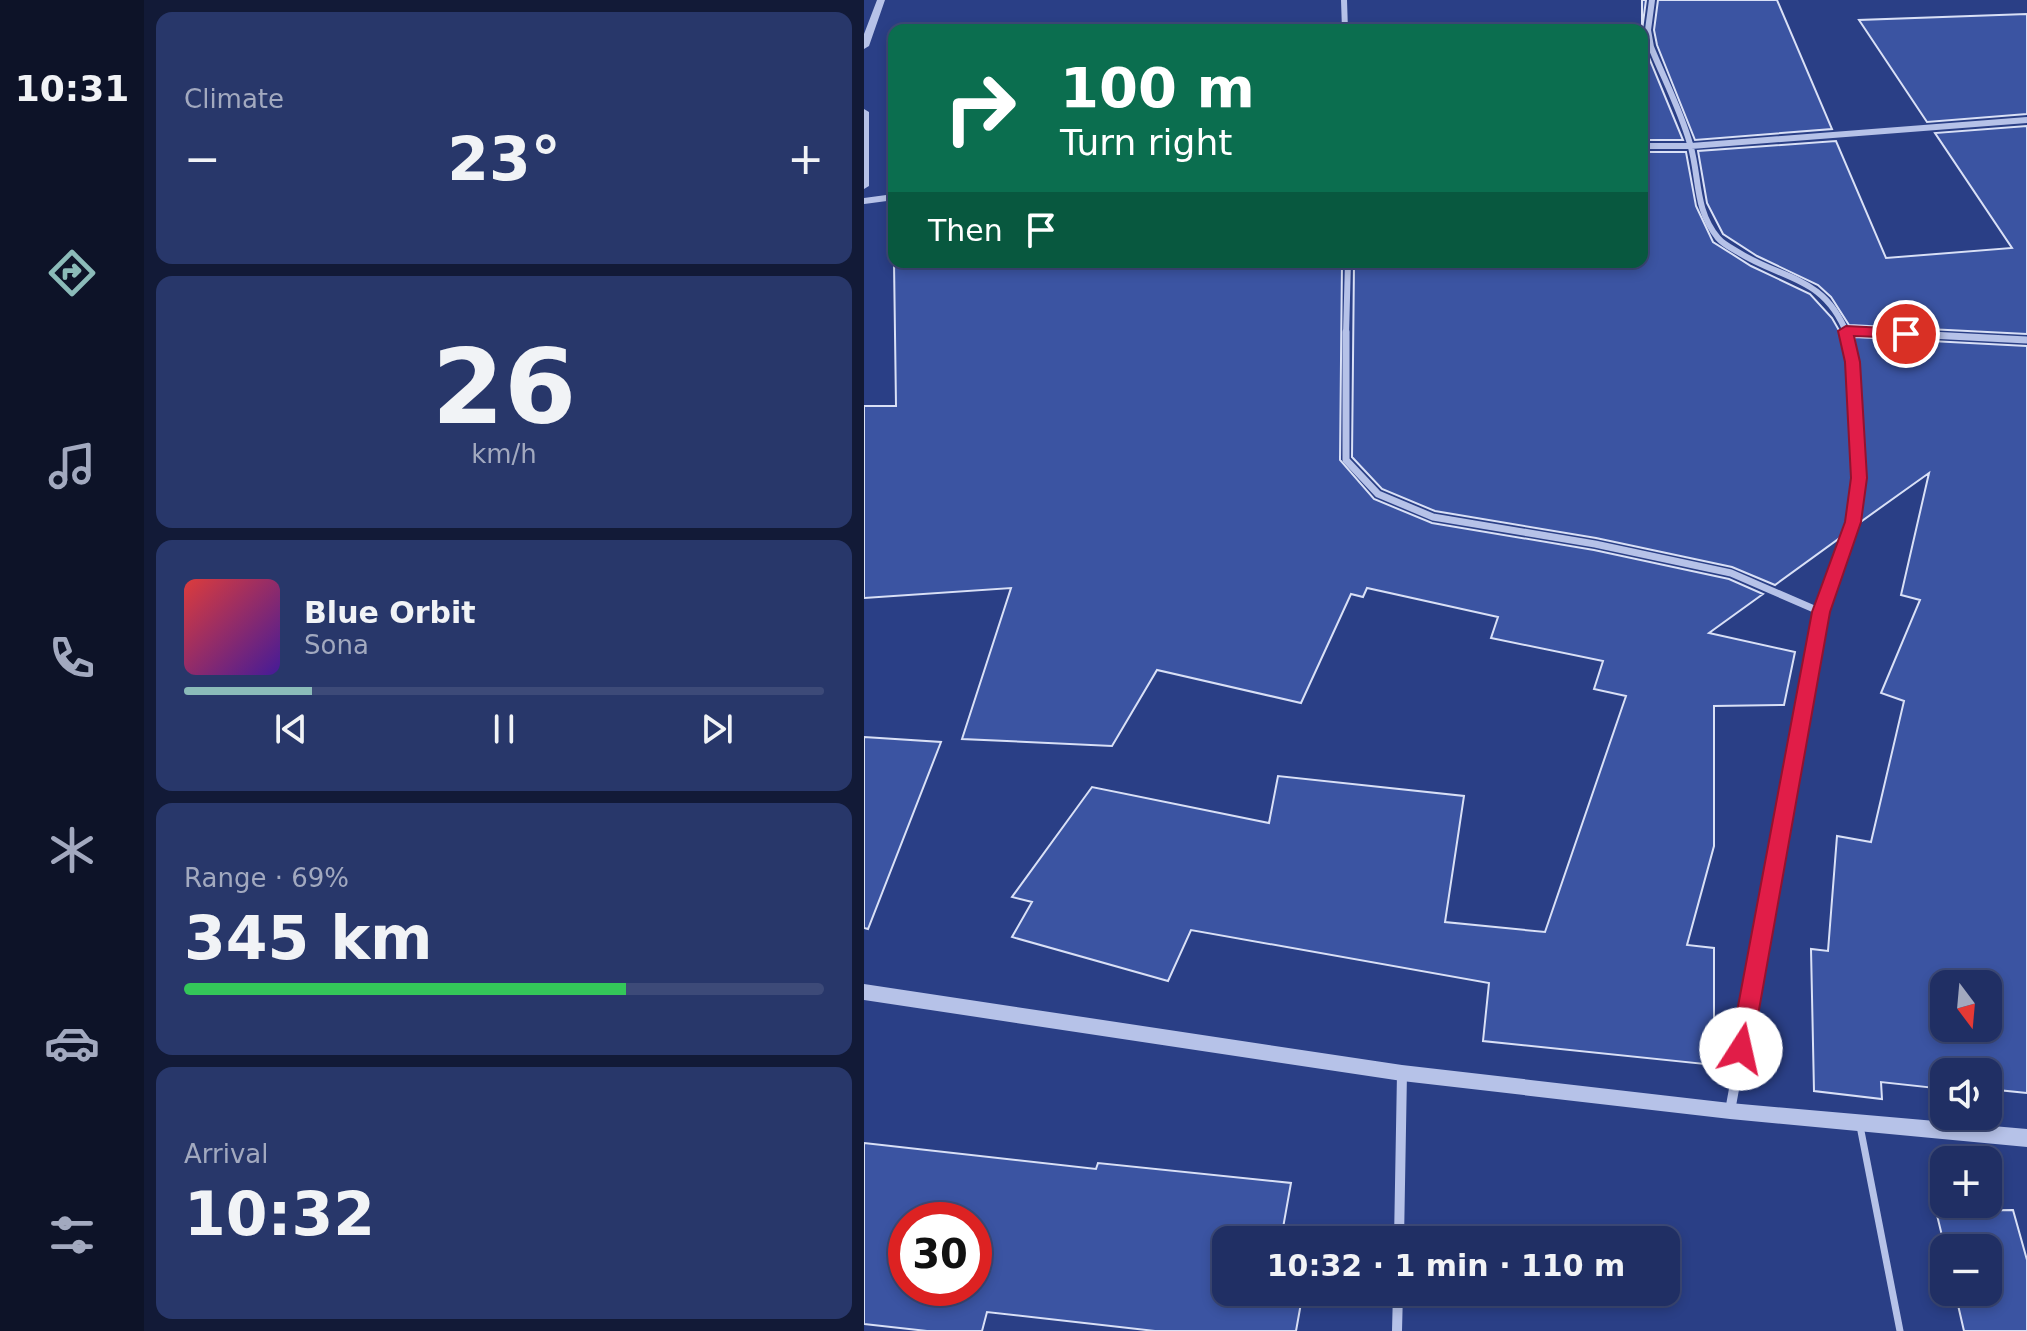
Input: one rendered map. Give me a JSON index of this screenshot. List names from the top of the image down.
{
  "north": "bottom",
  "page": {
    "tabs": "10:31",
    "tile": [
      "Climate",
      ["26", "km/h"],
      ["Range · 69%", "345 km"],
      ["Arrival", "10:32"]
    ],
    "turn": ["100 m", "Turn right"],
    "heat": ["−", "23°", "+"],
    "then": "Then",
    "song": ["Blue Orbit", "Sona"],
    "map_buttons": ["+", "−"],
    "limit": "30",
    "trip": "10:32 · 1 min · 110 m"
  }
}
